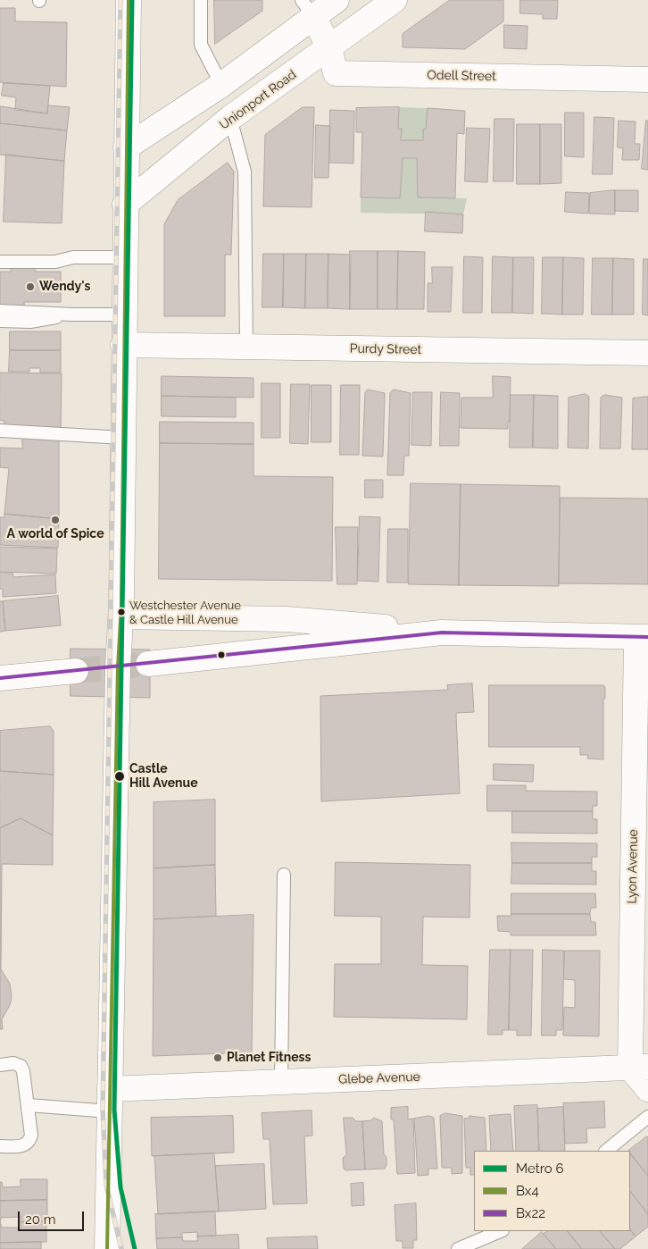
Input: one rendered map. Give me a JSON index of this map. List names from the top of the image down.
{
  "streets": {
    "street": [
      "Odell Street",
      "Unionport Road",
      "Purdy Street",
      "Lyon Avenue",
      "Glebe Avenue"
    ]
  },
  "crossings": [
    ["Odell Street", "Unionport Road"],
    ["Lyon Avenue", "Glebe Avenue"]
  ],
  "places": [
    "Wendy's",
    "A world of Spice",
    "Westchester Avenue & Castle Hill Avenue",
    "Castle Hill Avenue",
    "Planet Fitness"
  ],
  "lines": ["metro line 6", "transit line Bx4", "transit line Bx22"],
  "legend": ["Metro 6", "Bx4", "Bx22"],
  "scale_bar": "20 m"
}
